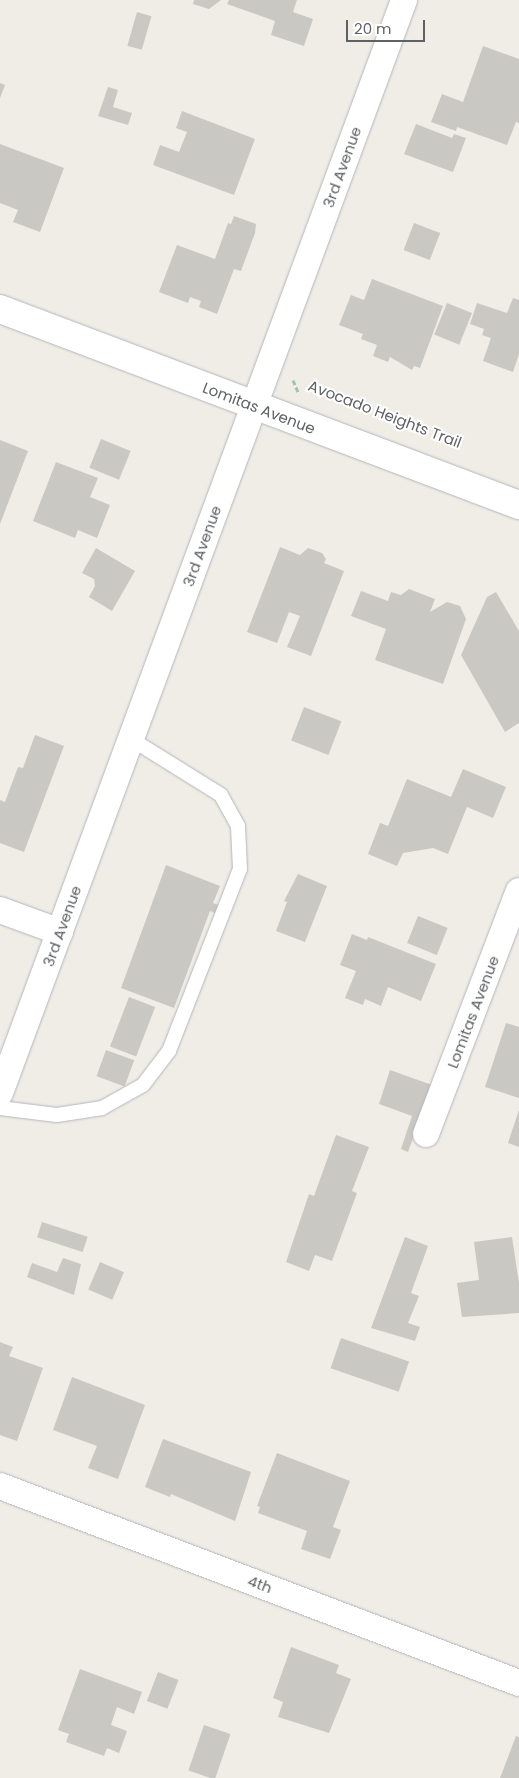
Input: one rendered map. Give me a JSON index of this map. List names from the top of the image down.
{
  "streets": {
    "street": ["3rd Avenue", "Lomitas Avenue", "4th"],
    "path": ["Avocado Heights Trail"]
  },
  "crossings": [
    ["3rd Avenue", "Lomitas Avenue"]
  ],
  "scale_bar": "20 m"
}
